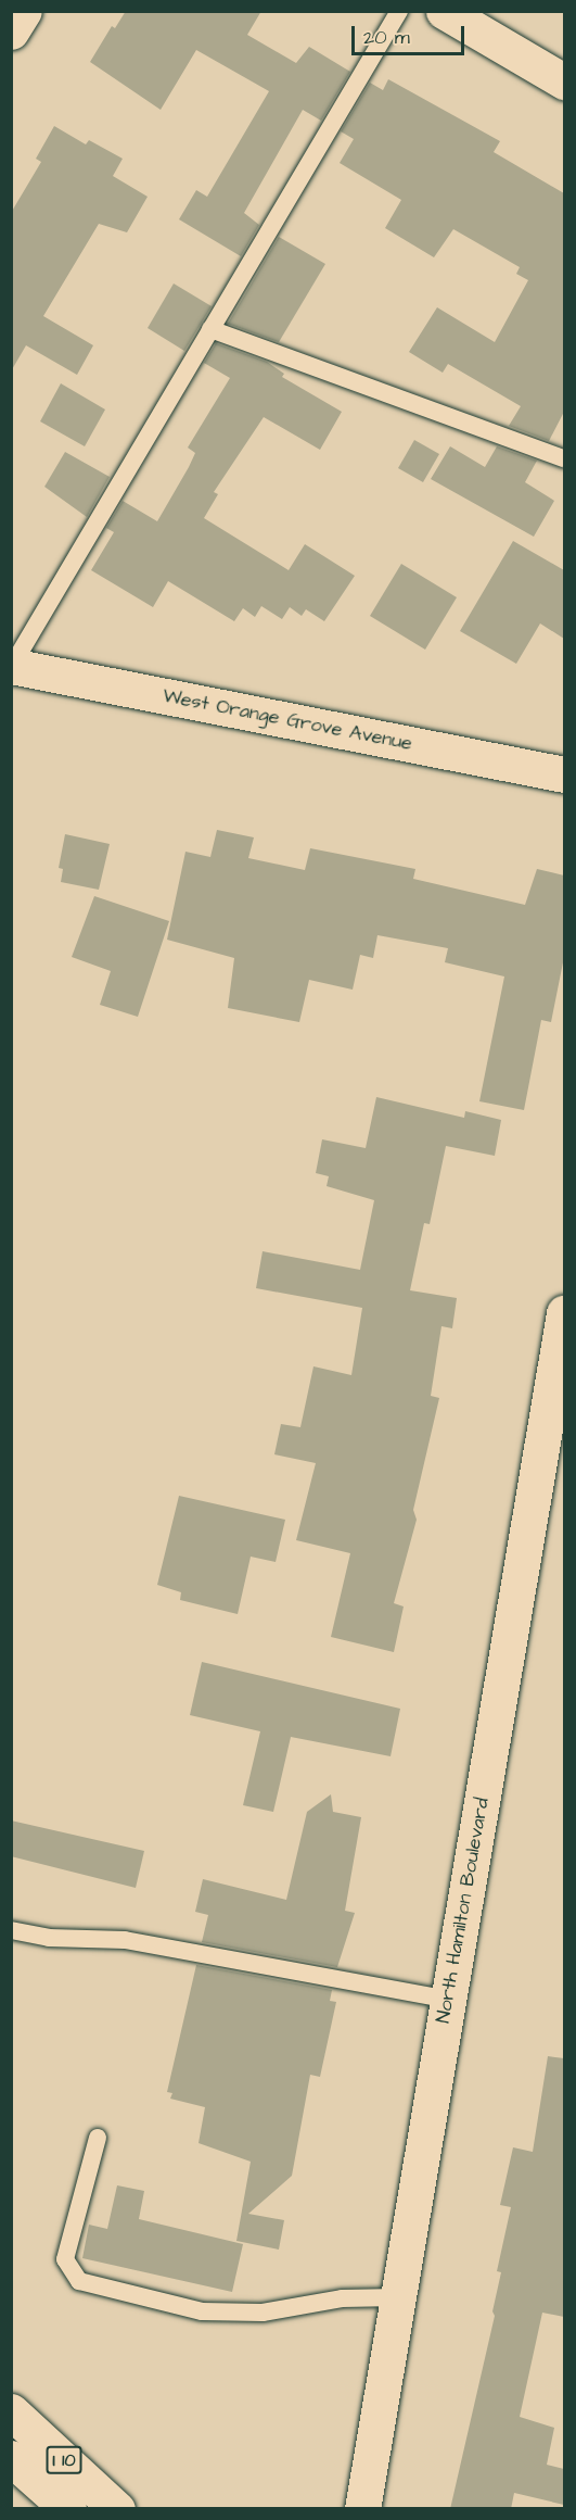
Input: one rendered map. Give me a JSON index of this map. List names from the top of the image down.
{
  "streets": {
    "main road": ["West Orange Grove Avenue", "North Hamilton Boulevard", "I 10"]
  },
  "scale_bar": "20 m"
}
